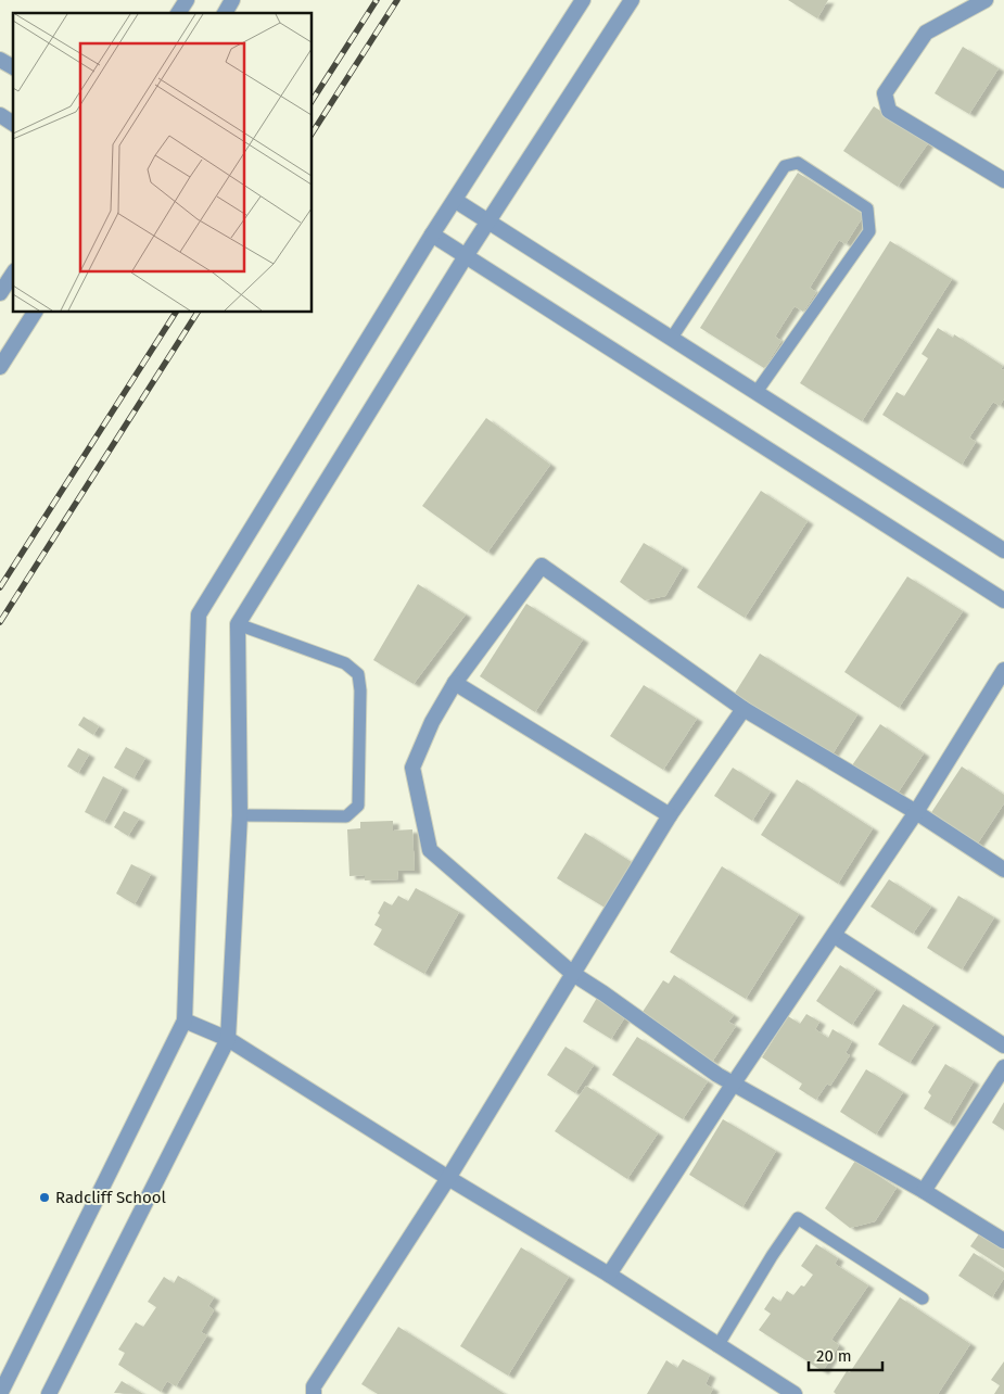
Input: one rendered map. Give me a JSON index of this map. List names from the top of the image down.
{
  "places": ["Radcliff School"],
  "scale_bar": "20 m"
}
